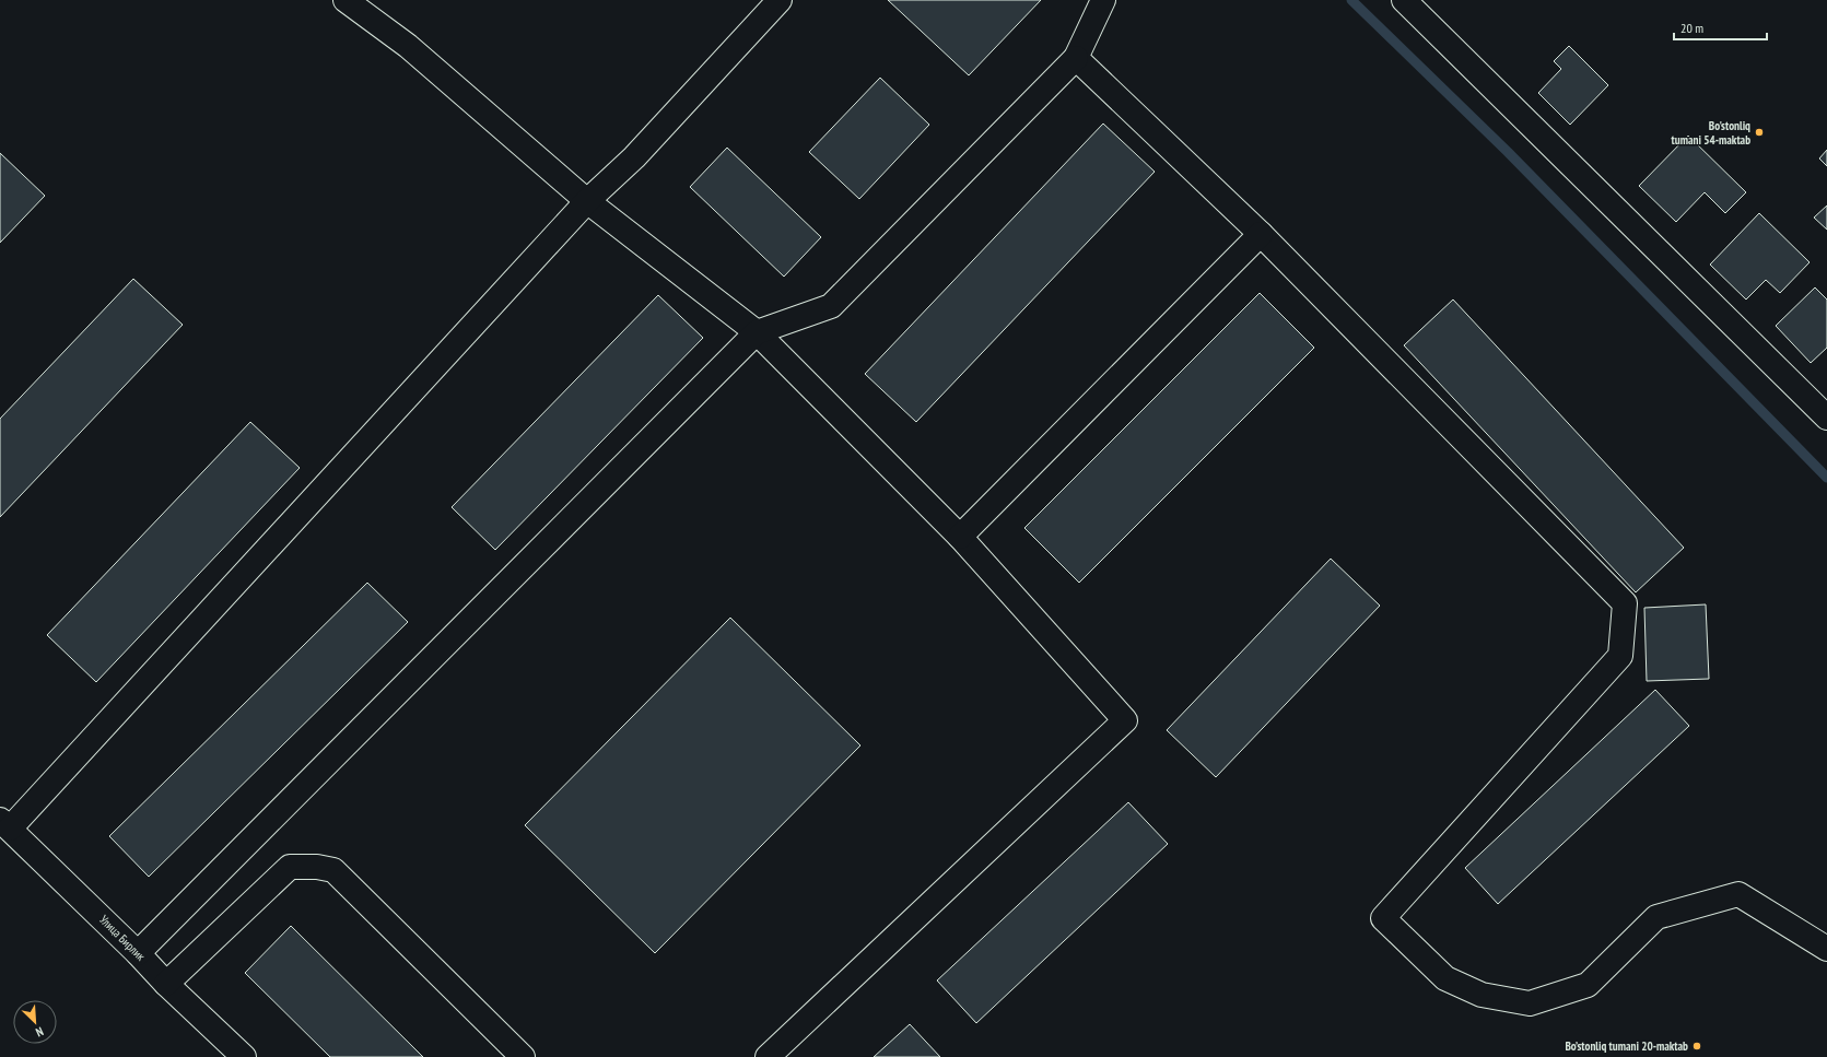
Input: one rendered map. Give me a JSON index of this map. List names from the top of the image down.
{
  "streets": {
    "street": ["Улица Бирлик"]
  },
  "places": ["Bo'stonliq tumani 54-maktab", "Bo’stonliq tumani 20-maktab"],
  "scale_bar": "20 m",
  "north": "bottom right"
}
